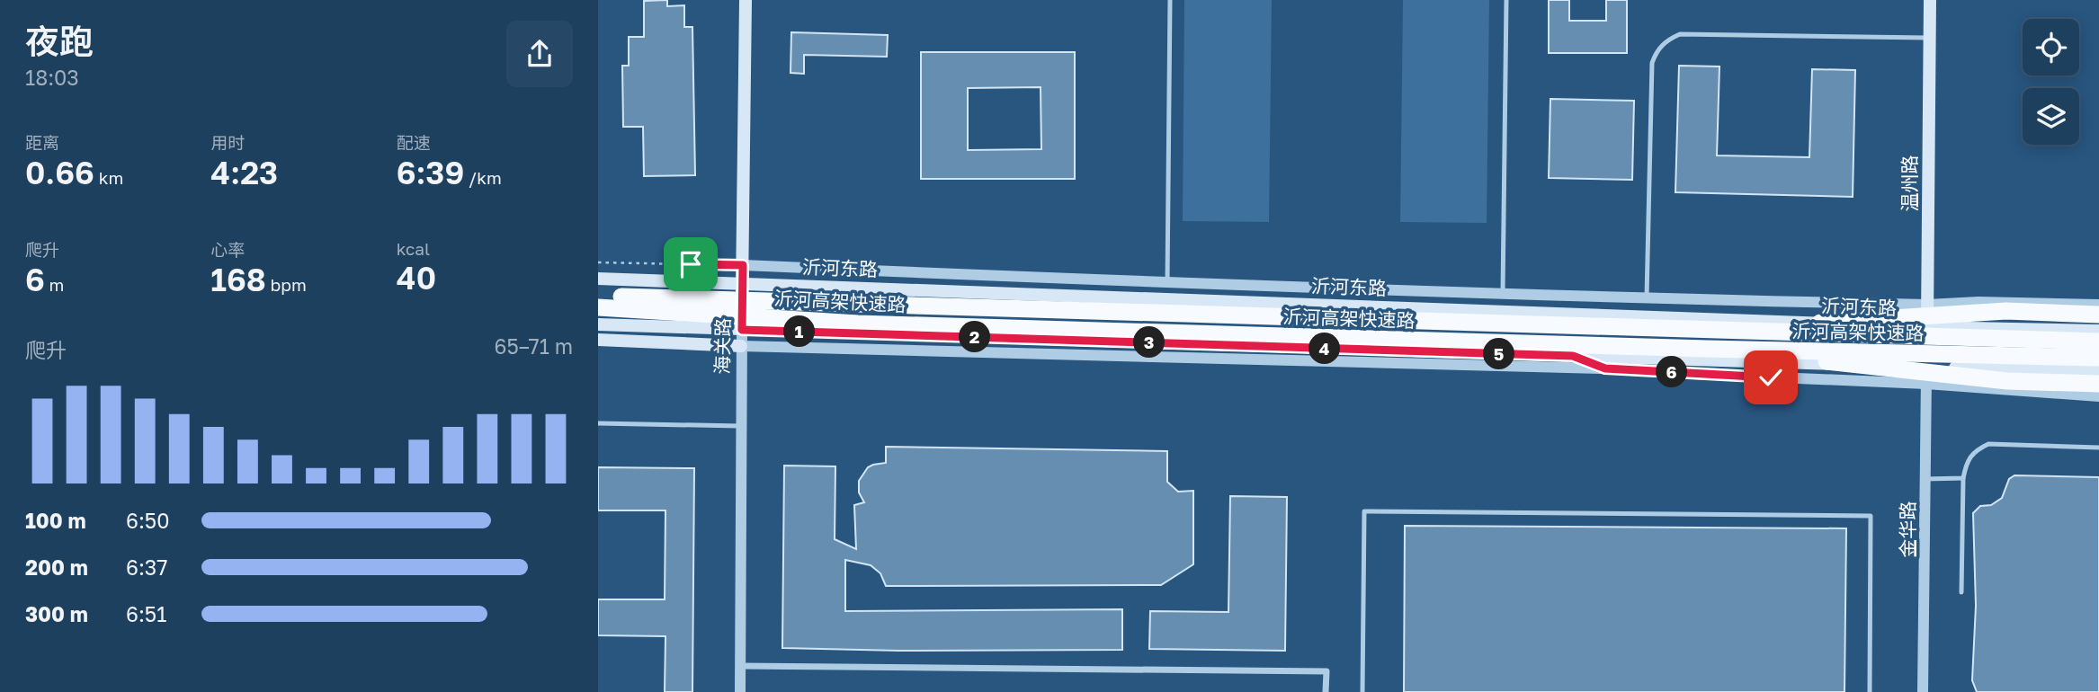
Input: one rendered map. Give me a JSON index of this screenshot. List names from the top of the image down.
{
  "streets": {
    "highway": ["沂河高架快速路"],
    "main road": ["温州路", "沂河东路", "海关路"],
    "street": ["金华路"]
  },
  "crossings": [
    ["温州路", "沂河东路"],
    ["温州路", "金华路"],
    ["沂河东路", "海关路"]
  ],
  "page": {
    "heading": ["夜跑", "18:03"],
    "stats": [
      ["距离", "0.66 km"],
      ["用时", "4:23"],
      ["配速", "6:39 /km"],
      ["爬升", "6 m"],
      ["心率", "168 bpm"],
      ["kcal", "40"]
    ],
    "pins": [
      "1",
      "2",
      "3",
      "4",
      "5",
      "6"
    ],
    "chart": ["爬升", "65–71 m"],
    "list": [
      {
        "name": "100 m",
        "note": "6:50"
      },
      {
        "name": "200 m",
        "note": "6:37"
      },
      {
        "name": "300 m",
        "note": "6:51"
      }
    ]
  }
}
